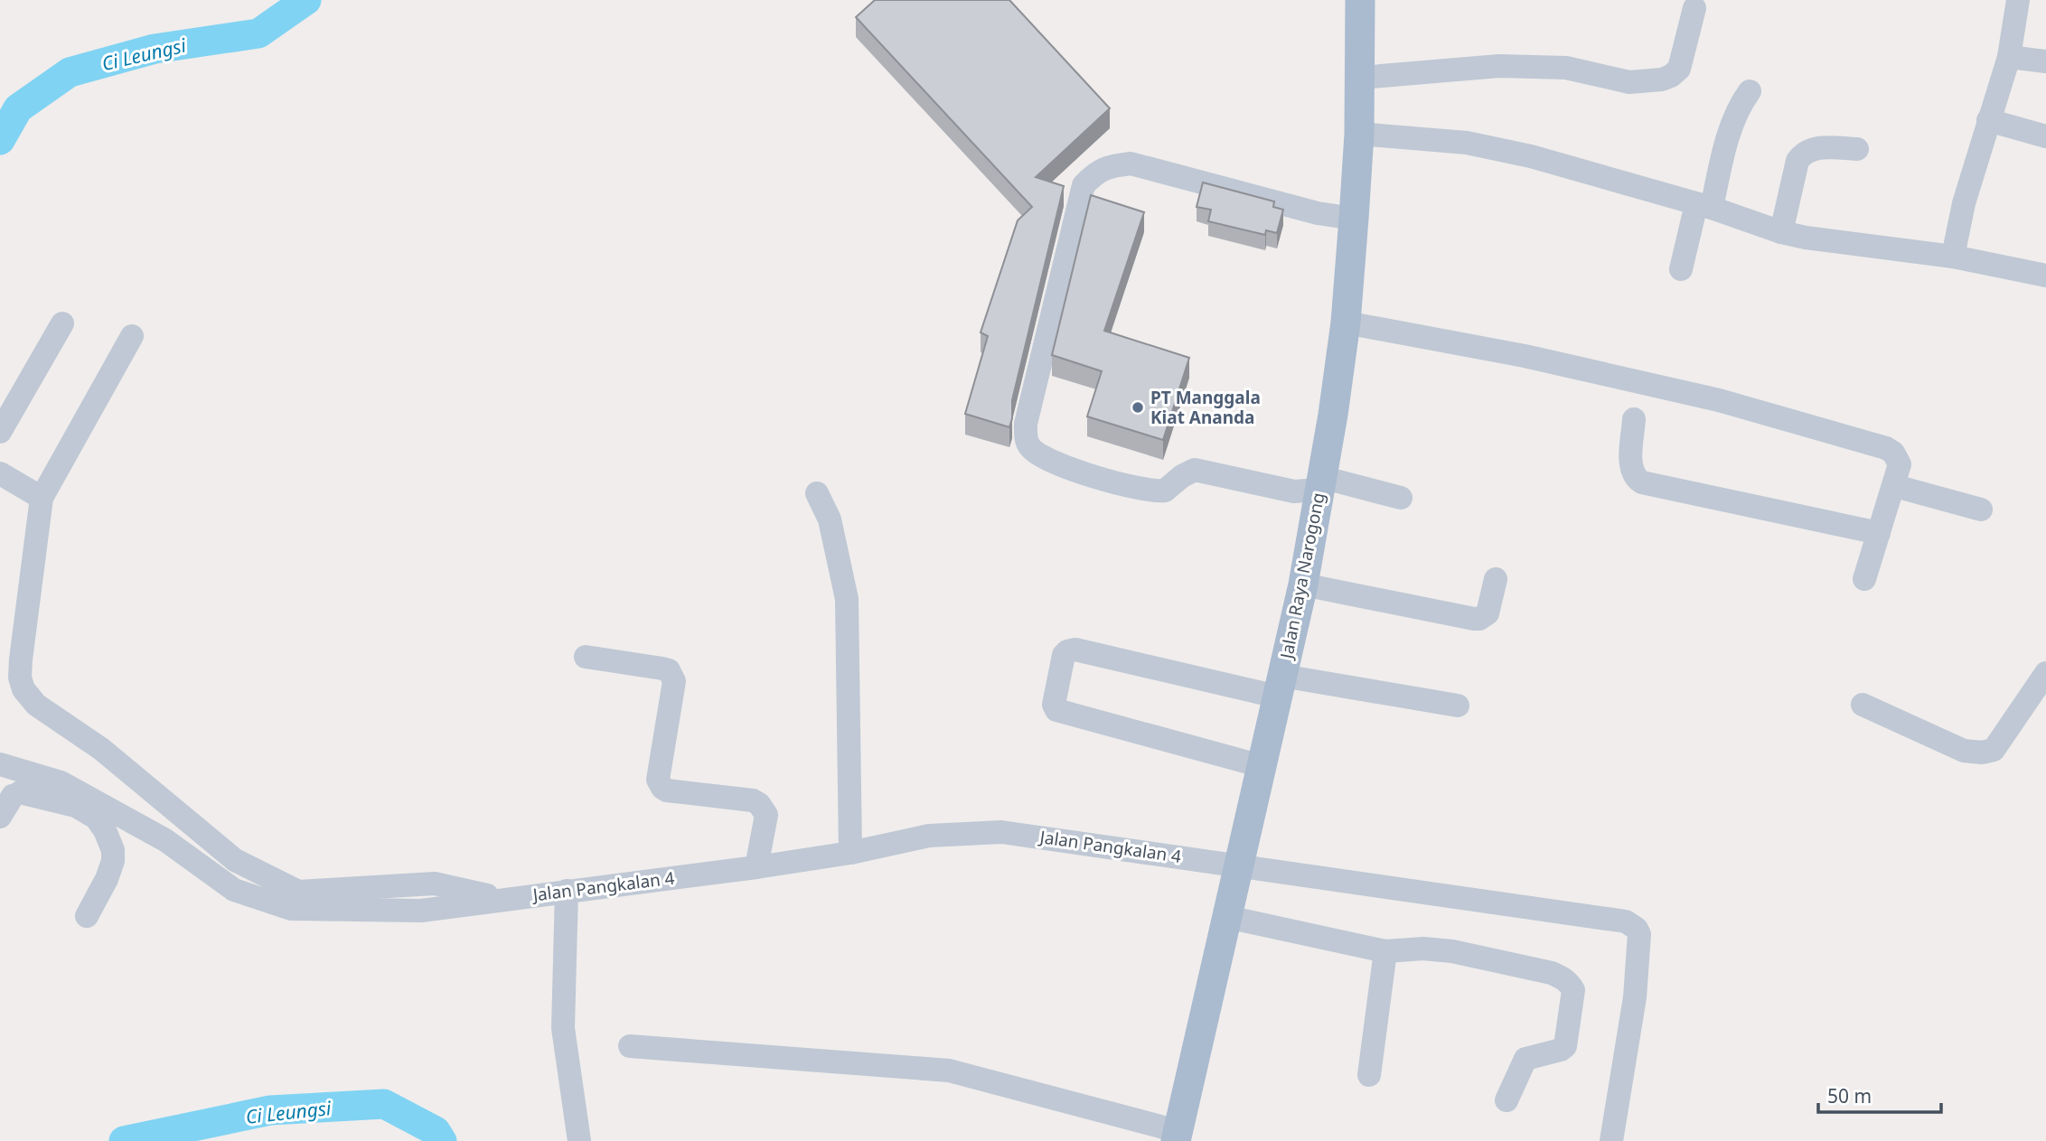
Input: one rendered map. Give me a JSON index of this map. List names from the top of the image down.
{
  "streets": {
    "main road": ["Jalan Raya Narogong"],
    "street": ["Jalan Pangkalan 4"]
  },
  "crossings": [
    ["Jalan Raya Narogong", "Jalan Pangkalan 4"]
  ],
  "water": ["Ci Leungsi"],
  "places": ["PT Manggala Kiat Ananda"],
  "scale_bar": "50 m"
}
